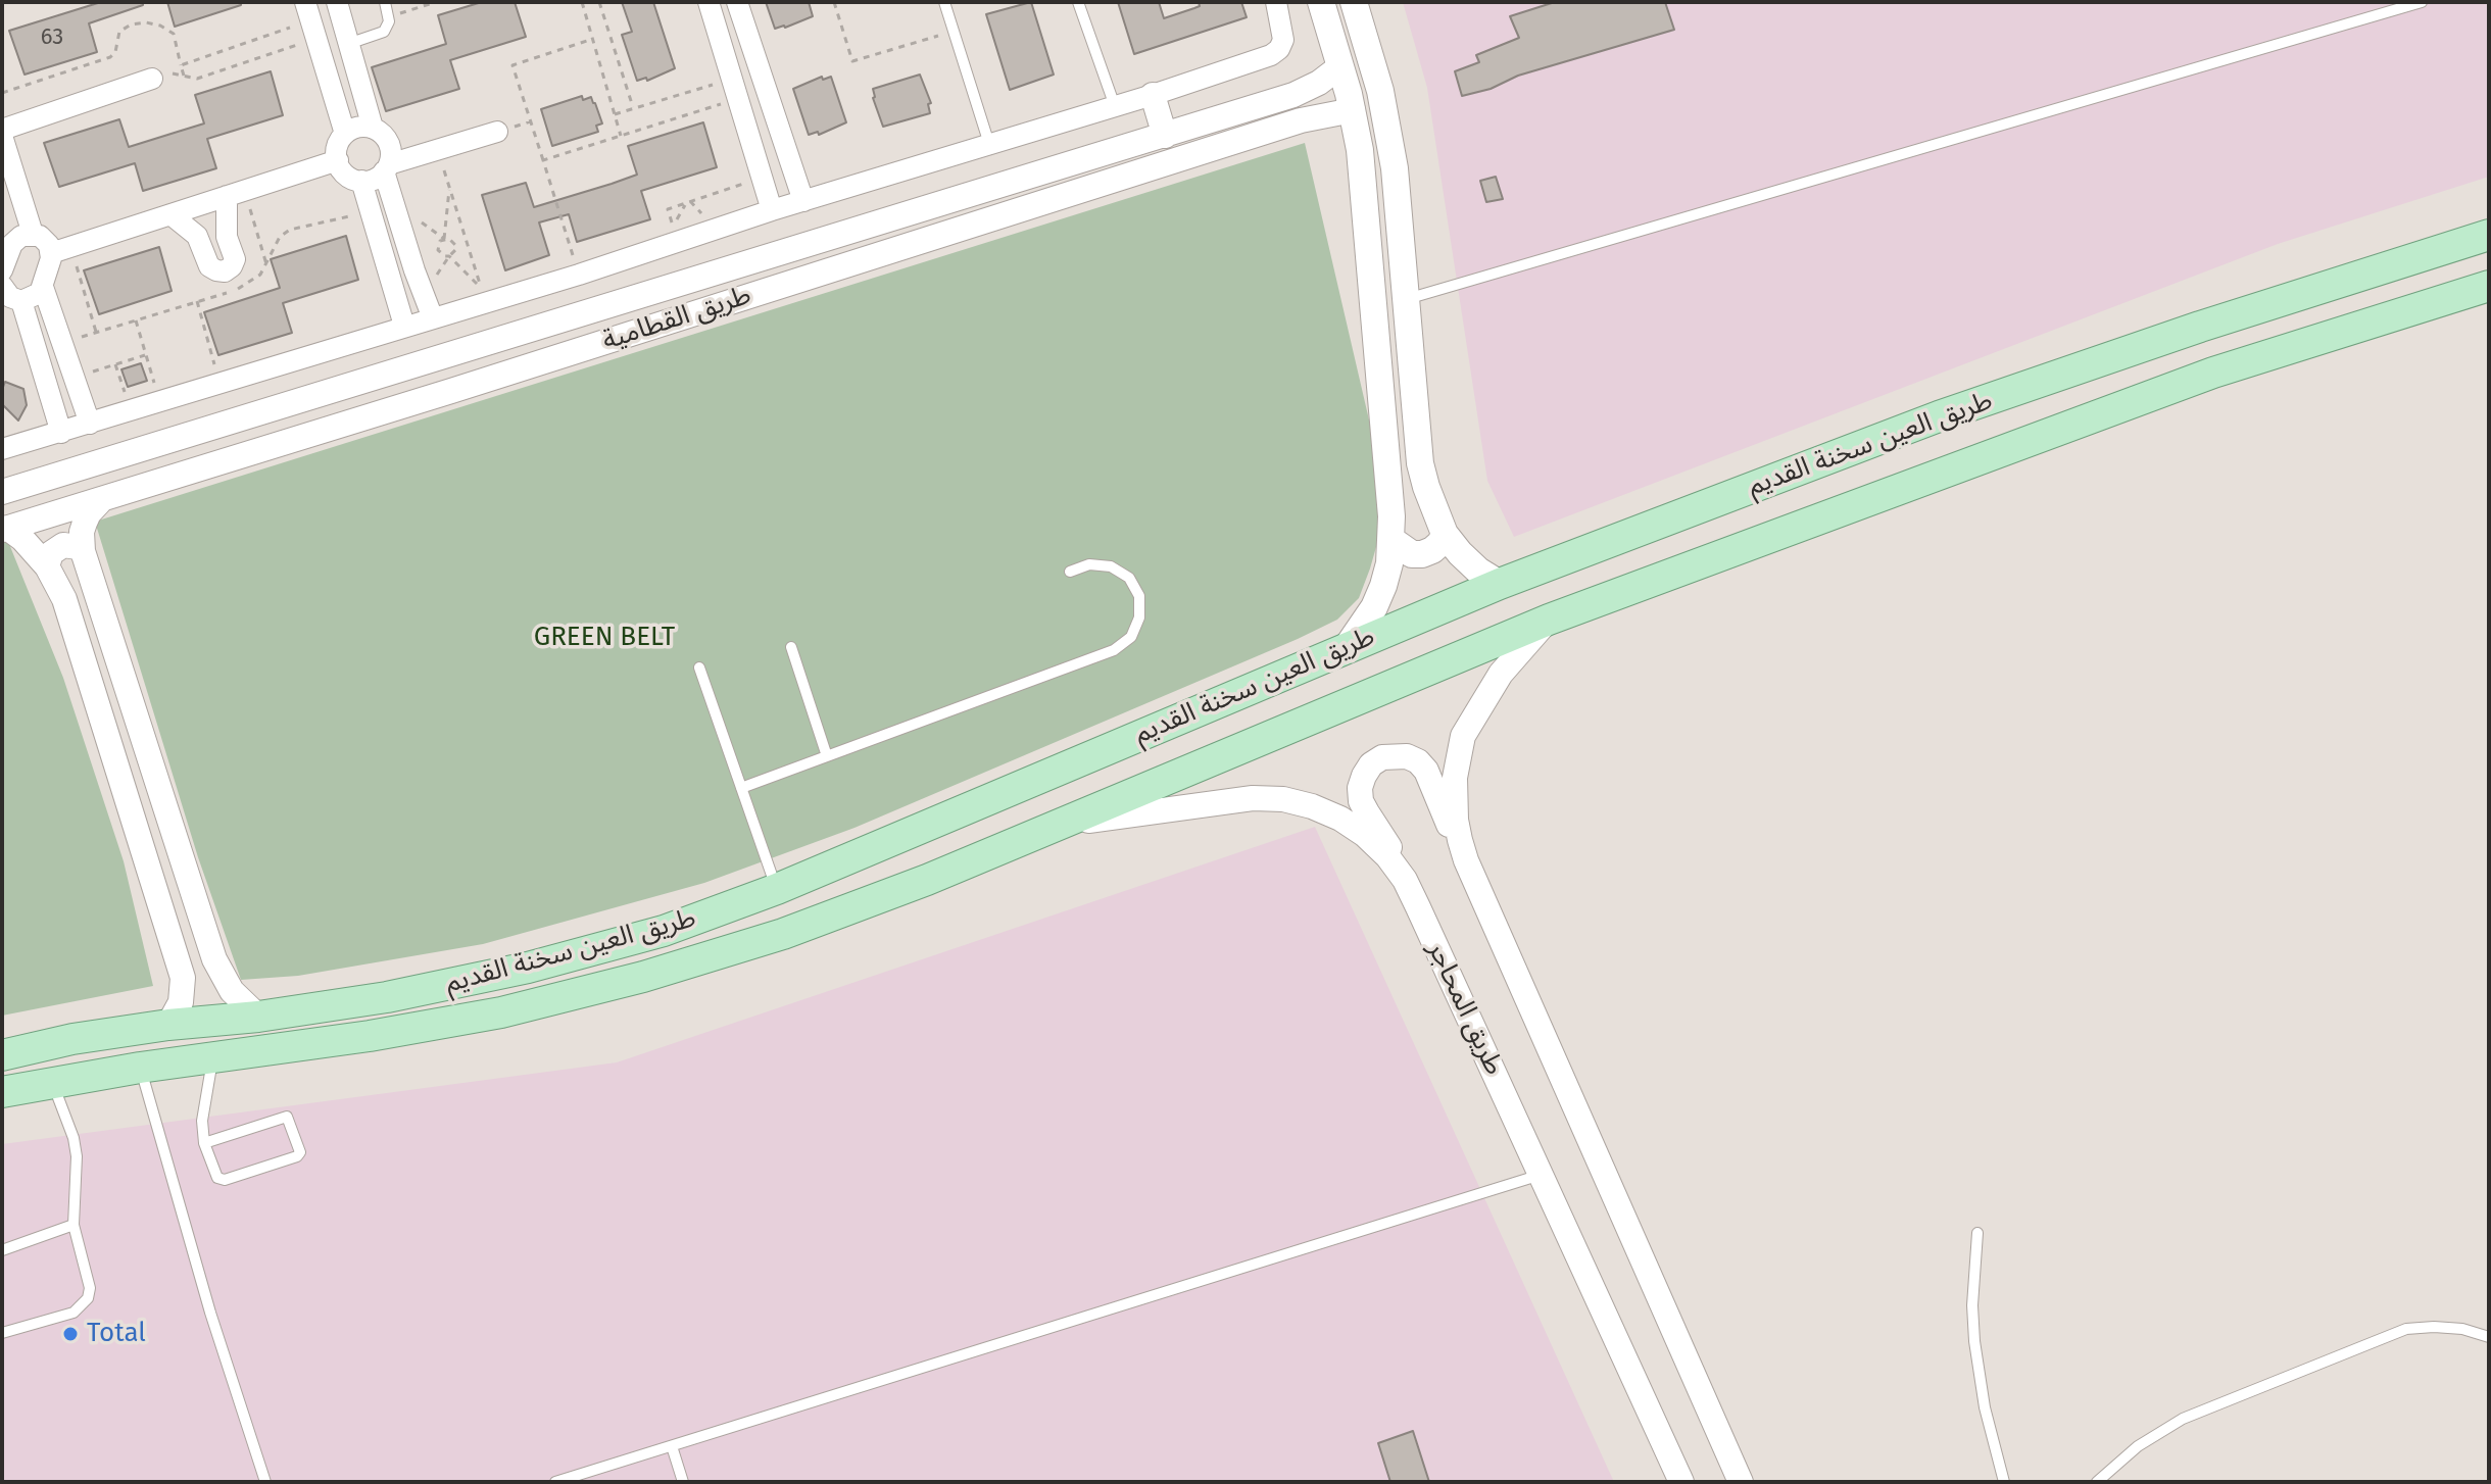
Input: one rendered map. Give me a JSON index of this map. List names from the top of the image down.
{
  "streets": {
    "main road": ["طريق العين سخنة القديم"],
    "street": ["طريق القطامية", "طريق المحاجر"]
  },
  "crossings": [
    ["طريق العين سخنة القديم", "طريق المحاجر"]
  ],
  "parks": ["GREEN BELT"],
  "places": ["Total"],
  "house_numbers": ["63"]
}
